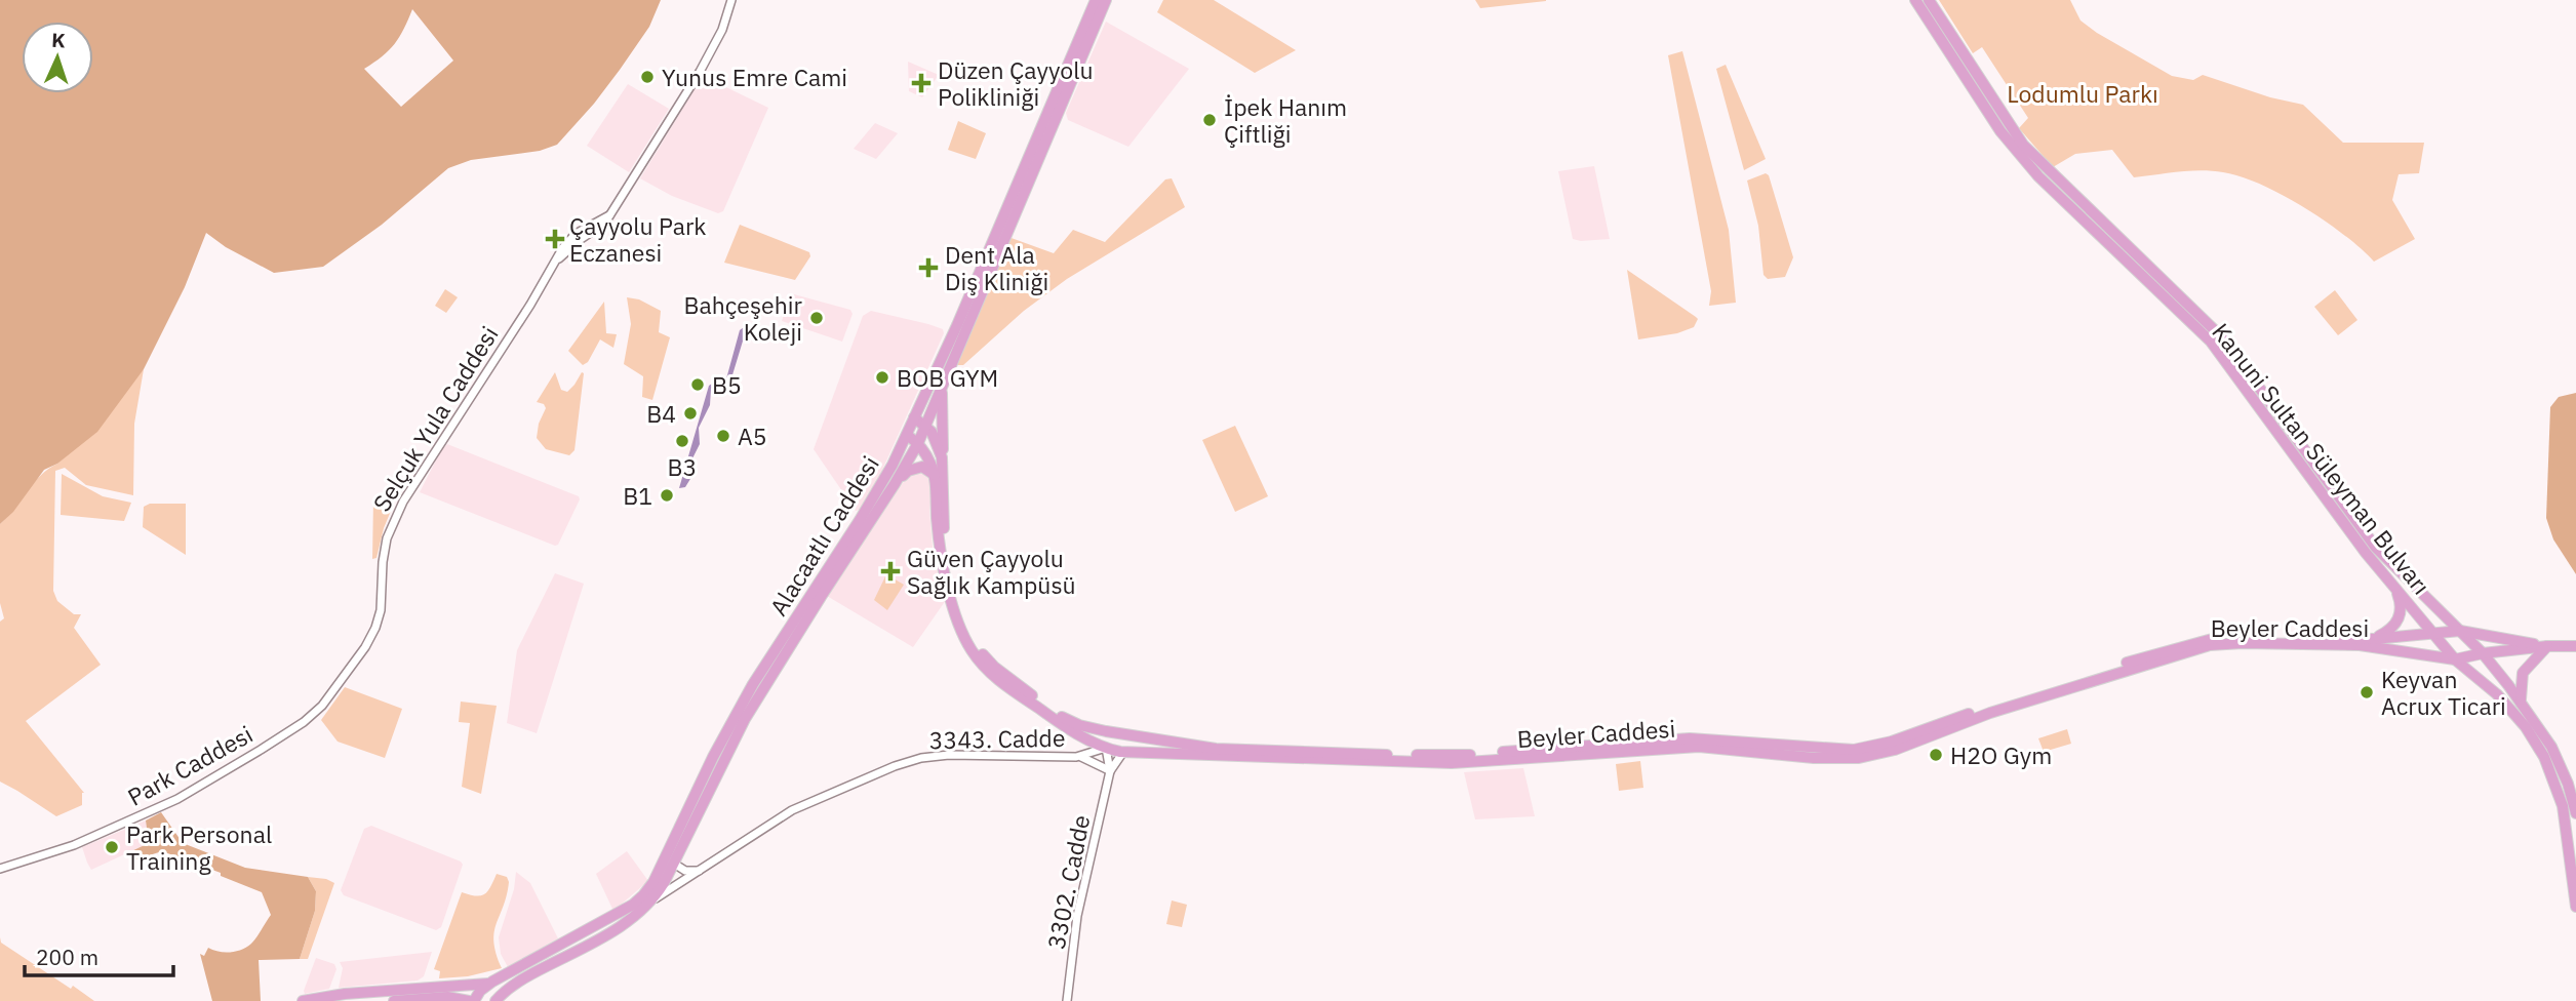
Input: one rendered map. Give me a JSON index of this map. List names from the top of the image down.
{
  "streets": {
    "main road": ["Kanuni Sultan Süleyman Bulvarı", "Alacaatlı Caddesi", "Beyler Caddesi"],
    "street": [
      "Selçuk Yula Caddesi",
      "3343. Cadde",
      "Park Caddesi",
      "3302. Cadde"
    ]
  },
  "crossings": [
    ["Selçuk Yula Caddesi", "Park Caddesi"],
    ["Kanuni Sultan Süleyman Bulvarı", "Beyler Caddesi"],
    ["Alacaatlı Caddesi", "Beyler Caddesi"],
    ["Alacaatlı Caddesi", "3343. Cadde"],
    ["Beyler Caddesi", "3343. Cadde"],
    ["Beyler Caddesi", "3302. Cadde"],
    ["3343. Cadde", "3302. Cadde"]
  ],
  "parks": ["Lodumlu Parkı"],
  "places": {
    "other": [
      "Yunus Emre Cami",
      "İpek Hanım Çiftliği",
      "Bahçeşehir Koleji",
      "BOB GYM",
      "B5",
      "B4",
      "A5",
      "B3",
      "B1",
      "Keyvan Acrux Ticari",
      "H2O Gym",
      "Park Personal Training"
    ],
    "health": [
      "Düzen Çayyolu Polikliniği",
      "Çayyolu Park Eczanesi",
      "Dent Ala Diş Kliniği",
      "Güven Çayyolu Sağlık Kampüsü"
    ]
  },
  "scale_bar": "200 m",
  "north": "top"
}
